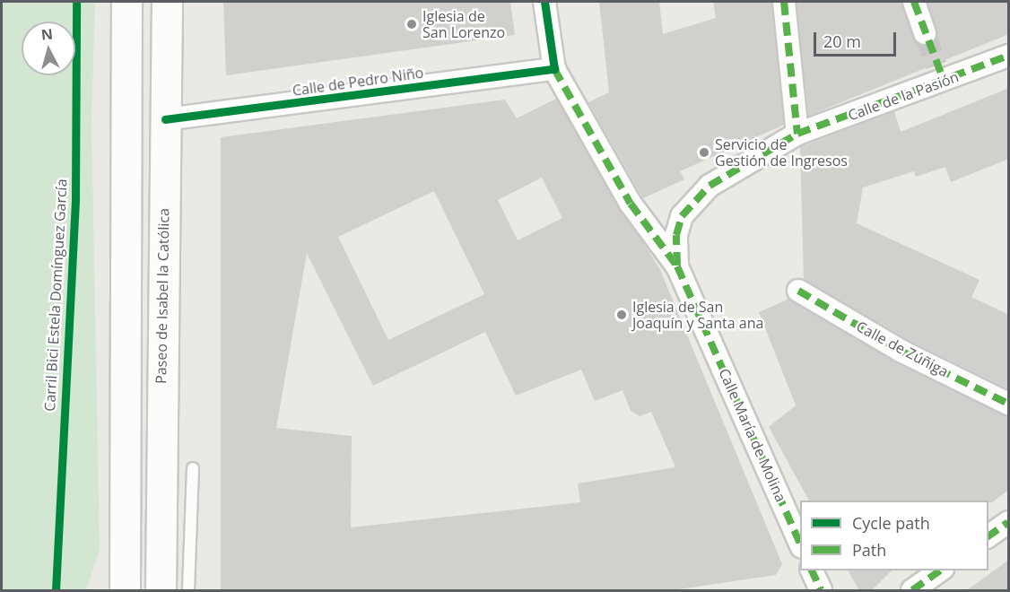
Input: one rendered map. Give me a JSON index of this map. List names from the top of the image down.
{
  "streets": {
    "main road": ["Paseo de Isabel la Católica"],
    "street": [
      "Calle de Pedro Niño",
      "Calle de la Pasión",
      "Calle de Zúñiga",
      "Calle María de Molina"
    ],
    "cycle path": ["Carril Bici Estela Domínguez García"]
  },
  "crossings": [
    ["Calle de Pedro Niño", "Paseo de Isabel la Católica"],
    ["Calle de la Pasión", "Calle María de Molina"]
  ],
  "places": ["Iglesia de San Lorenzo", "Servicio de Gestión de Ingresos", "Iglesia de San Joaquín y Santa ana"],
  "legend": ["Cycle path", "Path"],
  "scale_bar": "20 m",
  "north": "top"
}
